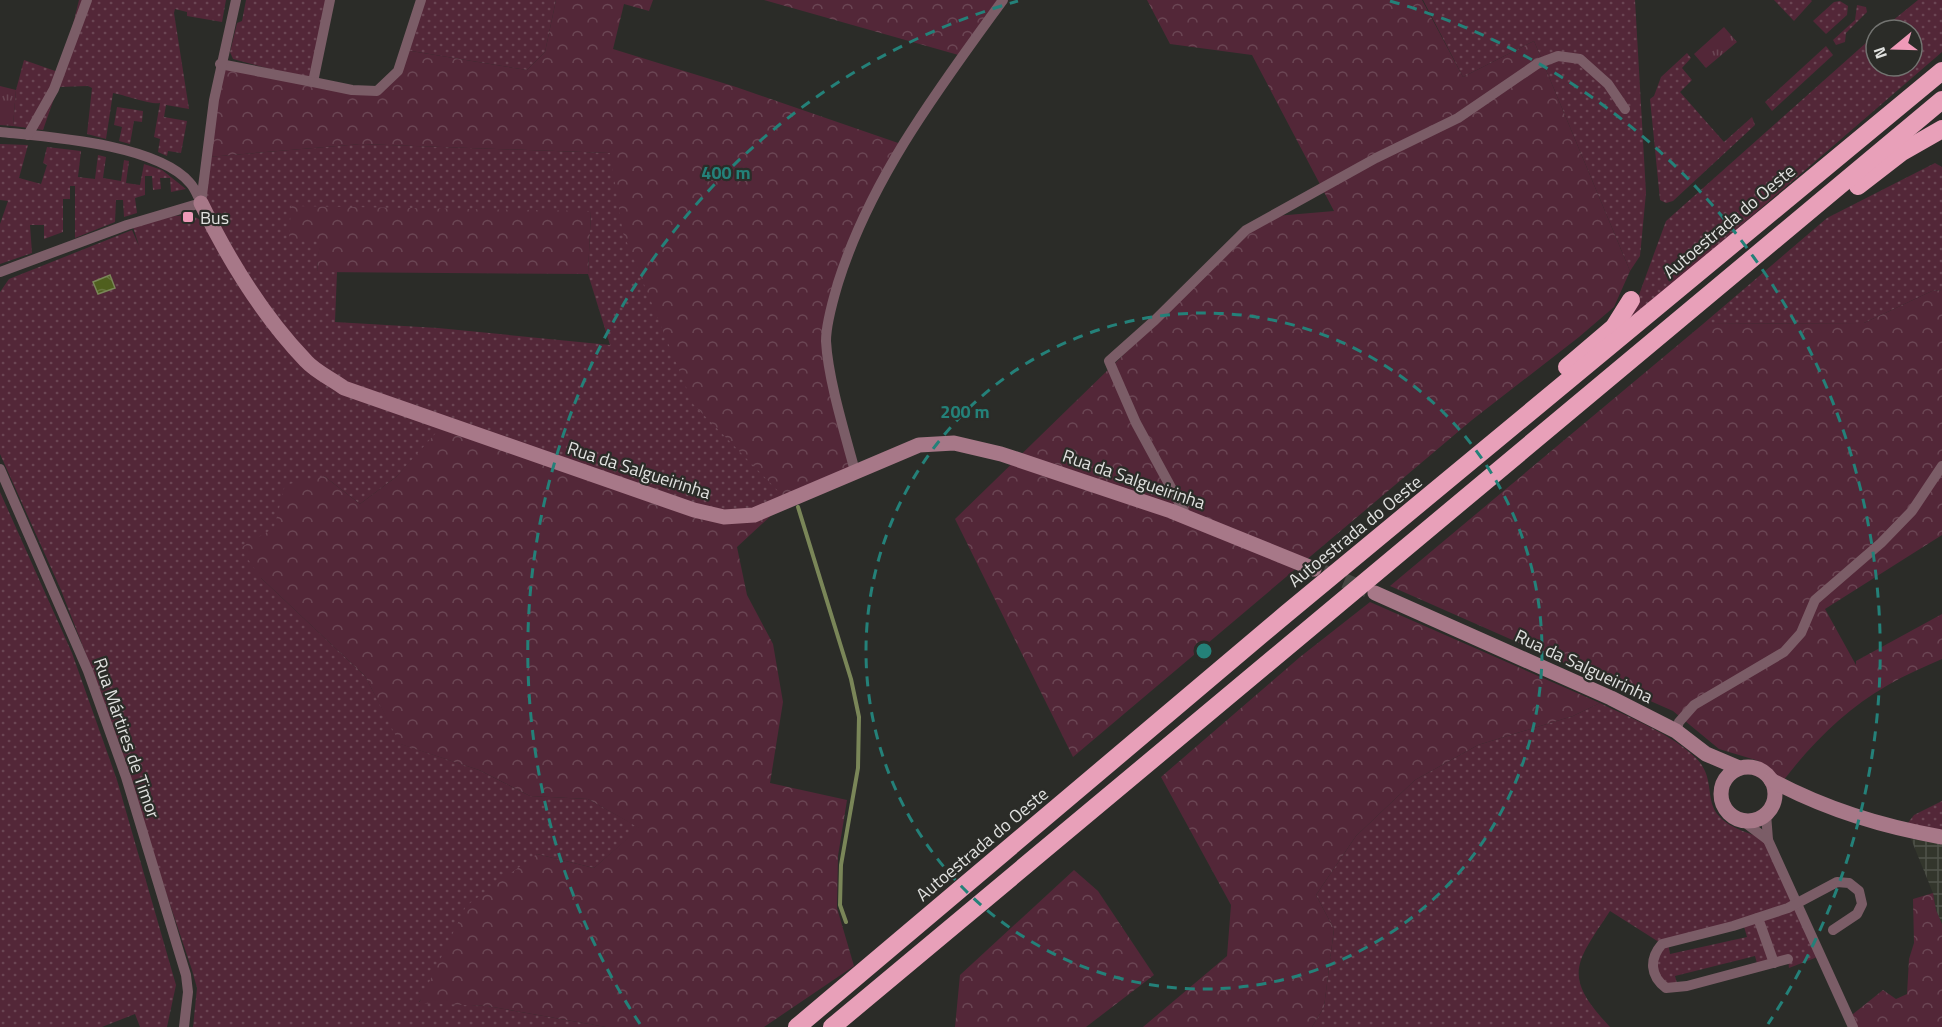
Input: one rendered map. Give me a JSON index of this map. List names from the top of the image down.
{
  "streets": {
    "highway": ["Autoestrada do Oeste"],
    "street": ["Rua da Salgueirinha", "Rua Mártires de Timor"]
  },
  "places": {
    "transit": ["Bus"]
  },
  "north": "left",
  "rings": ["400 m", "200 m"]
}
